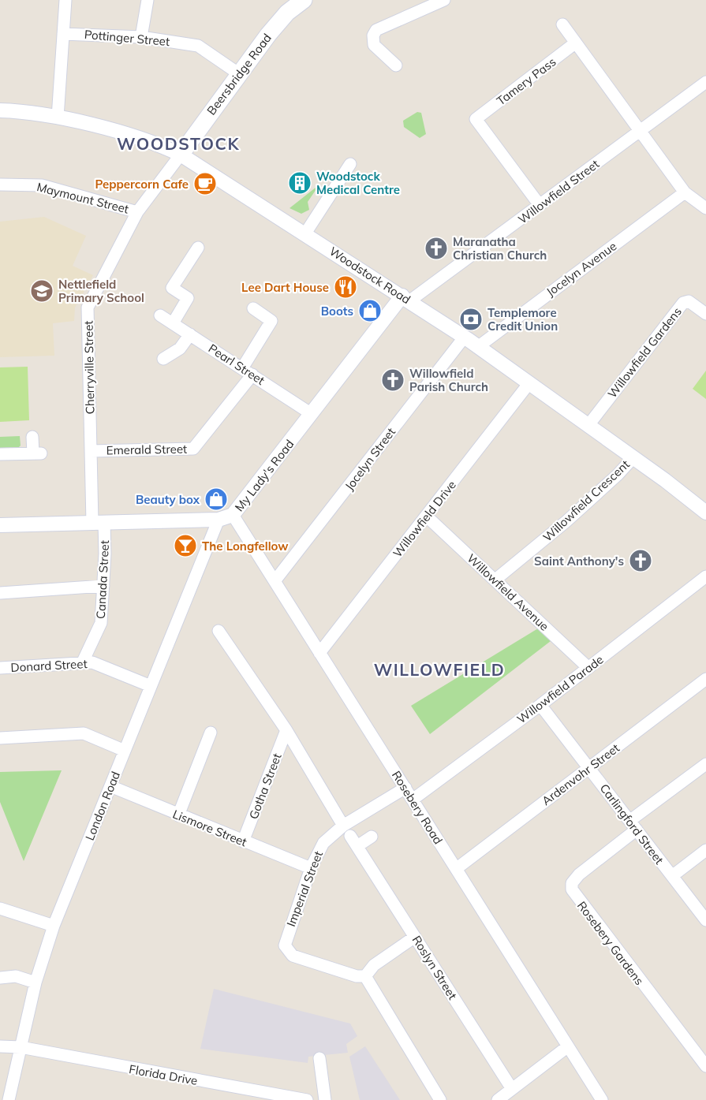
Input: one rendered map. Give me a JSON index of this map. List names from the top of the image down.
{
  "streets": {
    "main road": ["Beersbridge Road"],
    "street": [
      "Pottinger Street",
      "Tamery Pass",
      "Willowfield Street",
      "Maymount Street",
      "Jocelyn Avenue",
      "Woodstock Road",
      "Willowfield Gardens",
      "Pearl Street",
      "Cherryville Street",
      "Emerald Street",
      "Jocelyn Street",
      "My Lady's Road",
      "Willowfield Crescent",
      "Willowfield Drive",
      "Canada Street",
      "Willowfield Avenue",
      "Donard Street",
      "Willowfield Parade",
      "Ardenvohr Street",
      "Gotha Street",
      "London Road",
      "Rosebery Road",
      "Carlingford Street",
      "Lismore Street",
      "Imperial Street",
      "Rosebery Gardens",
      "Roslyn Street",
      "Florida Drive"
    ]
  },
  "crossings": [
    ["Pottinger Street", "Beersbridge Road"],
    ["Beersbridge Road", "Woodstock Road"],
    ["Beersbridge Road", "Cherryville Street"],
    ["Tamery Pass", "Willowfield Street"],
    ["Willowfield Street", "Woodstock Road"],
    ["Willowfield Street", "My Lady's Road"],
    ["Maymount Street", "Cherryville Street"],
    ["Jocelyn Avenue", "Woodstock Road"],
    ["Woodstock Road", "Willowfield Gardens"],
    ["Woodstock Road", "Cherryville Street"],
    ["Woodstock Road", "Jocelyn Street"],
    ["Woodstock Road", "My Lady's Road"],
    ["Woodstock Road", "Willowfield Crescent"],
    ["Woodstock Road", "Willowfield Drive"],
    ["Pearl Street", "Emerald Street"],
    ["Pearl Street", "My Lady's Road"],
    ["Cherryville Street", "Emerald Street"],
    ["Cherryville Street", "My Lady's Road"],
    ["Cherryville Street", "Canada Street"],
    ["Jocelyn Street", "Rosebery Road"],
    ["My Lady's Road", "Canada Street"],
    ["My Lady's Road", "London Road"],
    ["My Lady's Road", "Rosebery Road"],
    ["Willowfield Crescent", "Willowfield Avenue"],
    ["Willowfield Drive", "Willowfield Avenue"],
    ["Willowfield Drive", "Rosebery Road"],
    ["Canada Street", "Donard Street"],
    ["Willowfield Avenue", "Willowfield Parade"],
    ["Donard Street", "London Road"],
    ["Willowfield Parade", "Rosebery Road"],
    ["Willowfield Parade", "Carlingford Street"],
    ["Ardenvohr Street", "Rosebery Road"],
    ["Ardenvohr Street", "Carlingford Street"],
    ["Gotha Street", "Lismore Street"],
    ["London Road", "Lismore Street"],
    ["London Road", "Florida Drive"],
    ["Rosebery Road", "Imperial Street"],
    ["Carlingford Street", "Rosebery Gardens"],
    ["Lismore Street", "Imperial Street"]
  ],
  "districts": ["WOODSTOCK", "WILLOWFIELD"],
  "places": {
    "building": ["Woodstock Medical Centre"],
    "cafe": ["Peppercorn Cafe"],
    "church": ["Maranatha Christian Church", "Willowfield Parish Church", "Saint Anthony's"],
    "restaurant": ["Lee Dart House"],
    "school or university": ["Nettlefield Primary School"],
    "shop": ["Boots", "Beauty box"],
    "bank": ["Templemore Credit Union"],
    "bar": ["The Longfellow"]
  }
}
